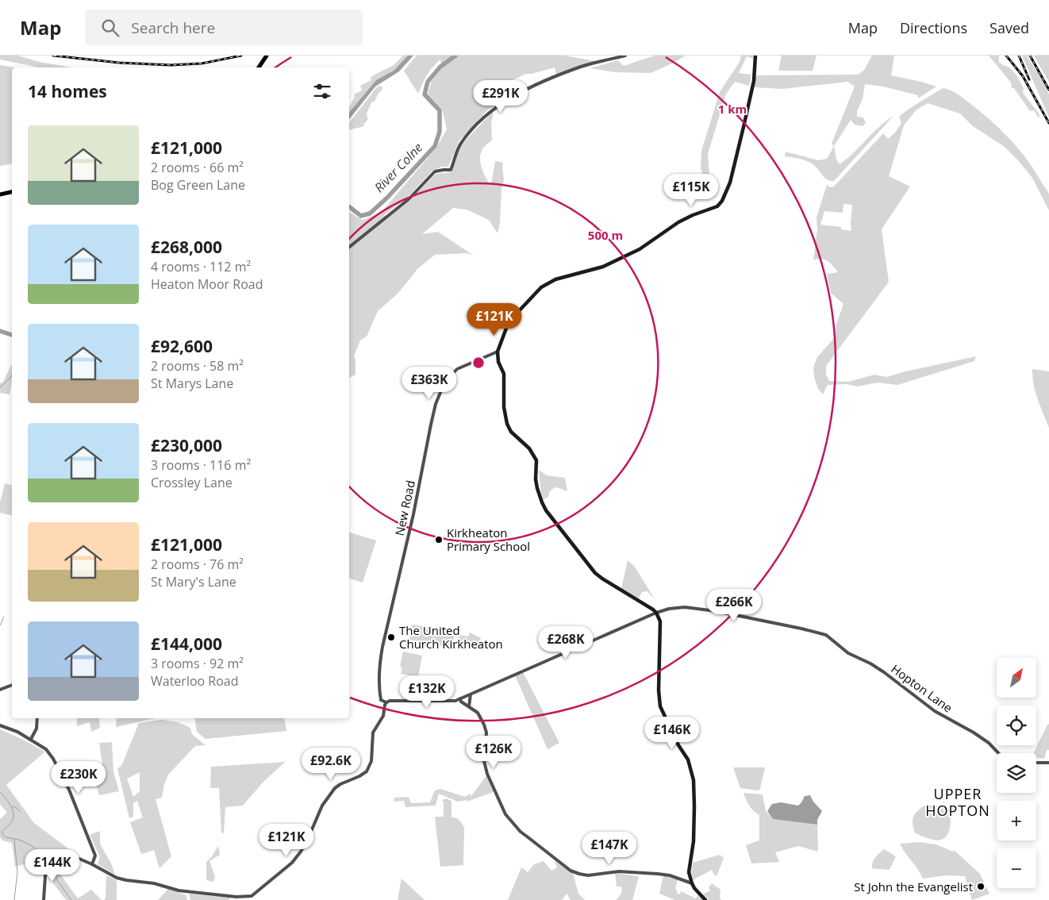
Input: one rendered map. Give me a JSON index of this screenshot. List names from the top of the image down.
{
  "streets": {
    "street": ["New Road", "Hopton Lane"]
  },
  "districts": ["UPPER HOPTON"],
  "water": ["River Colne"],
  "places": ["Kirkheaton Primary School", "The United Church Kirkheaton", "St John the Evangelist"],
  "north": "top right",
  "page": {
    "header": "Map",
    "search": "Search here",
    "nav": ["Map", "Directions", "Saved"],
    "heading": "14 homes",
    "price": [
      "£291K",
      "£115K",
      "£121K",
      "£363K",
      "£266K",
      "£268K",
      "£132K",
      "£146K",
      "£126K",
      "£92.6K",
      "£230K",
      "£121K",
      "£147K",
      "£144K"
    ],
    "list": [
      {
        "name": "£121,000",
        "note": "2 rooms · 66 m² · Bog Green Lane"
      },
      {
        "name": "£268,000",
        "note": "4 rooms · 112 m² · Heaton Moor Road"
      },
      {
        "name": "£92,600",
        "note": "2 rooms · 58 m² · St Marys Lane"
      },
      {
        "name": "£230,000",
        "note": "3 rooms · 116 m² · Crossley Lane"
      },
      {
        "name": "£121,000",
        "note": "2 rooms · 76 m² · St Mary's Lane"
      },
      {
        "name": "£144,000",
        "note": "3 rooms · 92 m² · Waterloo Road"
      }
    ],
    "map_buttons": ["+", "−"]
  },
  "rings": ["1 km", "500 m"]
}
